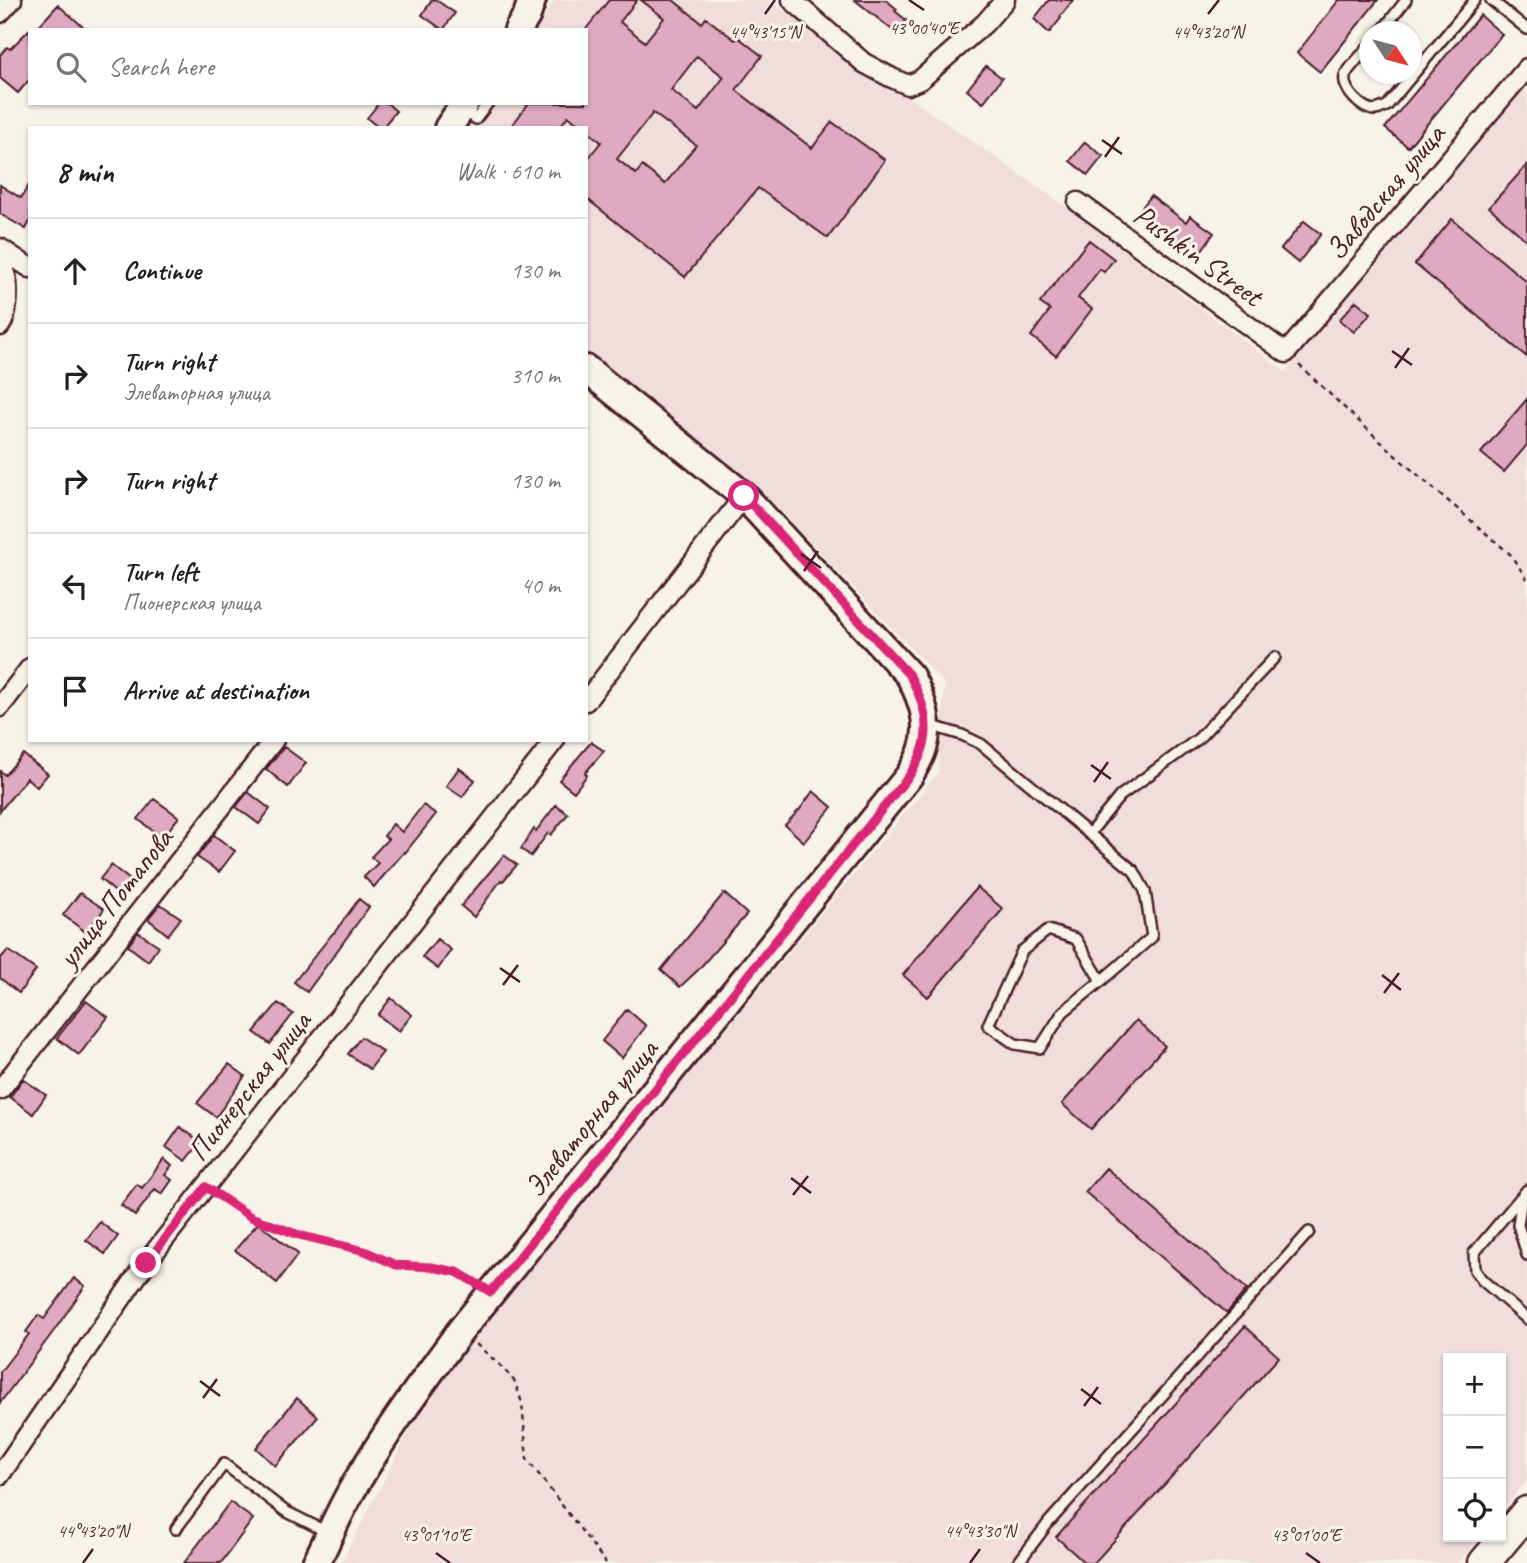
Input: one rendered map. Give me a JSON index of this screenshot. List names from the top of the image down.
{
  "streets": {
    "main road": ["Элеваторная улица"],
    "street": [
      "Заводская улица",
      "Pushkin Street",
      "улица Потапова",
      "Пионерская улица"
    ]
  },
  "crossings": [
    ["Заводская улица", "Pushkin Street"]
  ],
  "north": "bottom right",
  "page": {
    "search": "Search here",
    "heading": ["8 min", "Walk · 610 m"],
    "list": [
      ["Continue", "130 m"],
      ["Turn right", "Элеваторная улица", "310 m"],
      ["Turn right", "130 m"],
      ["Turn left", "Пионерская улица", "40 m"],
      "Arrive at destination"
    ],
    "map_buttons": ["+", "−"]
  },
  "coordinates": [
    "43°00'40\"E",
    "44°43'20\"N",
    "44°43'15\"N",
    "44°43'30\"N",
    "43°01'10\"E",
    "43°01'00\"E"
  ]
}
